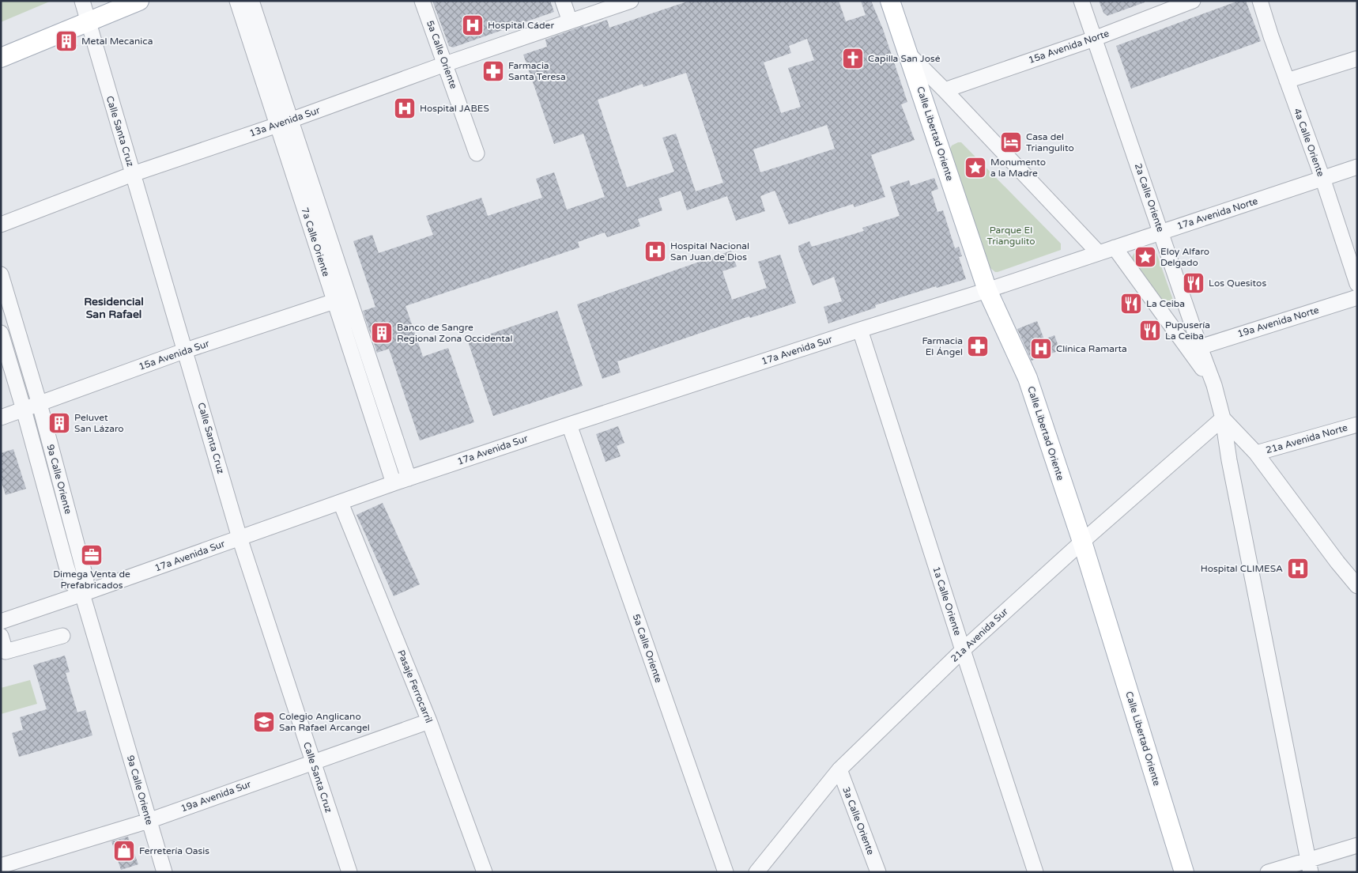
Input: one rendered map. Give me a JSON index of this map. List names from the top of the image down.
{
  "streets": {
    "main road": ["Calle Libertad Oriente"],
    "street": [
      "15a Avenida Norte",
      "5a Calle Oriente",
      "13a Avenida Sur",
      "Calle Santa Cruz",
      "4a Calle Oriente",
      "2a Calle Oriente",
      "17a Avenida Norte",
      "7a Calle Oriente",
      "19a Avenida Norte",
      "17a Avenida Sur",
      "15a Avenida Sur",
      "21a Avenida Norte",
      "9a Calle Oriente",
      "1a Calle Oriente",
      "21a Avenida Sur",
      "Pasaje Ferrocarril",
      "19a Avenida Sur",
      "3a Calle Oriente"
    ]
  },
  "crossings": [
    ["15a Avenida Norte", "2a Calle Oriente"],
    ["5a Calle Oriente", "13a Avenida Sur"],
    ["5a Calle Oriente", "17a Avenida Sur"],
    ["13a Avenida Sur", "Calle Santa Cruz"],
    ["13a Avenida Sur", "7a Calle Oriente"],
    ["Calle Santa Cruz", "17a Avenida Sur"],
    ["Calle Santa Cruz", "15a Avenida Sur"],
    ["Calle Santa Cruz", "19a Avenida Sur"],
    ["Calle Libertad Oriente", "17a Avenida Norte"],
    ["Calle Libertad Oriente", "17a Avenida Sur"],
    ["Calle Libertad Oriente", "21a Avenida Sur"],
    ["4a Calle Oriente", "17a Avenida Norte"],
    ["2a Calle Oriente", "17a Avenida Norte"],
    ["2a Calle Oriente", "19a Avenida Norte"],
    ["2a Calle Oriente", "21a Avenida Sur"],
    ["17a Avenida Norte", "17a Avenida Sur"],
    ["7a Calle Oriente", "17a Avenida Sur"],
    ["7a Calle Oriente", "15a Avenida Sur"],
    ["17a Avenida Sur", "9a Calle Oriente"],
    ["17a Avenida Sur", "1a Calle Oriente"],
    ["17a Avenida Sur", "Pasaje Ferrocarril"],
    ["15a Avenida Sur", "9a Calle Oriente"],
    ["9a Calle Oriente", "19a Avenida Sur"],
    ["1a Calle Oriente", "21a Avenida Sur"],
    ["21a Avenida Sur", "3a Calle Oriente"],
    ["Pasaje Ferrocarril", "19a Avenida Sur"]
  ],
  "districts": ["Residencial San Rafael"],
  "parks": ["Parque El Triangulito"],
  "places": {
    "hospital": [
      "Hospital Cáder",
      "Hospital JABES",
      "Hospital Nacional San Juan de Dios",
      "Clínica Ramarta",
      "Hospital CLIMESA"
    ],
    "building": ["Metal Mecanica", "Banco de Sangre Regional Zona Occidental", "Peluvet San Lázaro"],
    "church": ["Capilla San José"],
    "pharmacy": ["Farmacia Santa Teresa", "Farmacia El Ángel"],
    "hotel": ["Casa del Triangulito"],
    "place": ["Monumento a la Madre", "Eloy Alfaro Delgado"],
    "restaurant": ["Los Quesitos", "La Ceiba", "Pupusería La Ceiba"],
    "office": ["Dimega Venta de Prefabricados"],
    "school or university": ["Colegio Anglicano San Rafael Arcangel"],
    "shop": ["Ferretería Oasis"]
  }
}
